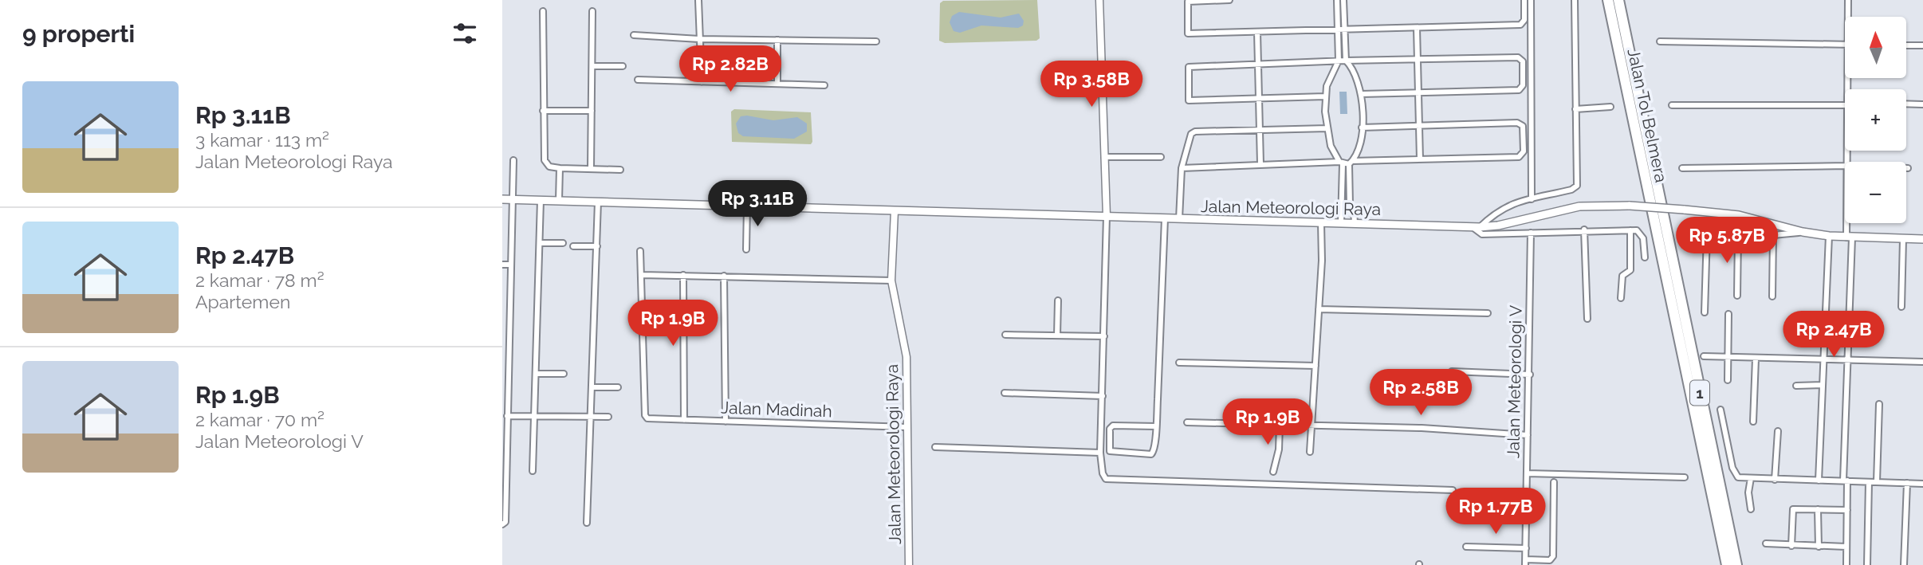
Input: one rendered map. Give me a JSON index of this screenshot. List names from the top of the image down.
{
  "streets": {
    "highway": ["Jalan Tol Belmera", "1"],
    "main road": ["Jalan Meteorologi Raya"],
    "street": ["Jalan Meteorologi V", "Jalan Madinah"]
  },
  "crossings": [
    ["Jalan Meteorologi Raya", "Jalan Madinah"]
  ],
  "north": "top",
  "page": {
    "heading": "9 properti",
    "map_buttons": ["+", "−"],
    "price": [
      "Rp 2.82B",
      "Rp 3.58B",
      "Rp 3.11B",
      "Rp 5.87B",
      "Rp 1.9B",
      "Rp 2.47B",
      "Rp 2.58B",
      "Rp 1.9B",
      "Rp 1.77B"
    ],
    "list": [
      {
        "name": "Rp 3.11B",
        "note": "3 kamar · 113 m² · Jalan Meteorologi Raya"
      },
      {
        "name": "Rp 2.47B",
        "note": "2 kamar · 78 m² · Apartemen"
      },
      {
        "name": "Rp 1.9B",
        "note": "2 kamar · 70 m² · Jalan Meteorologi V"
      }
    ]
  }
}
